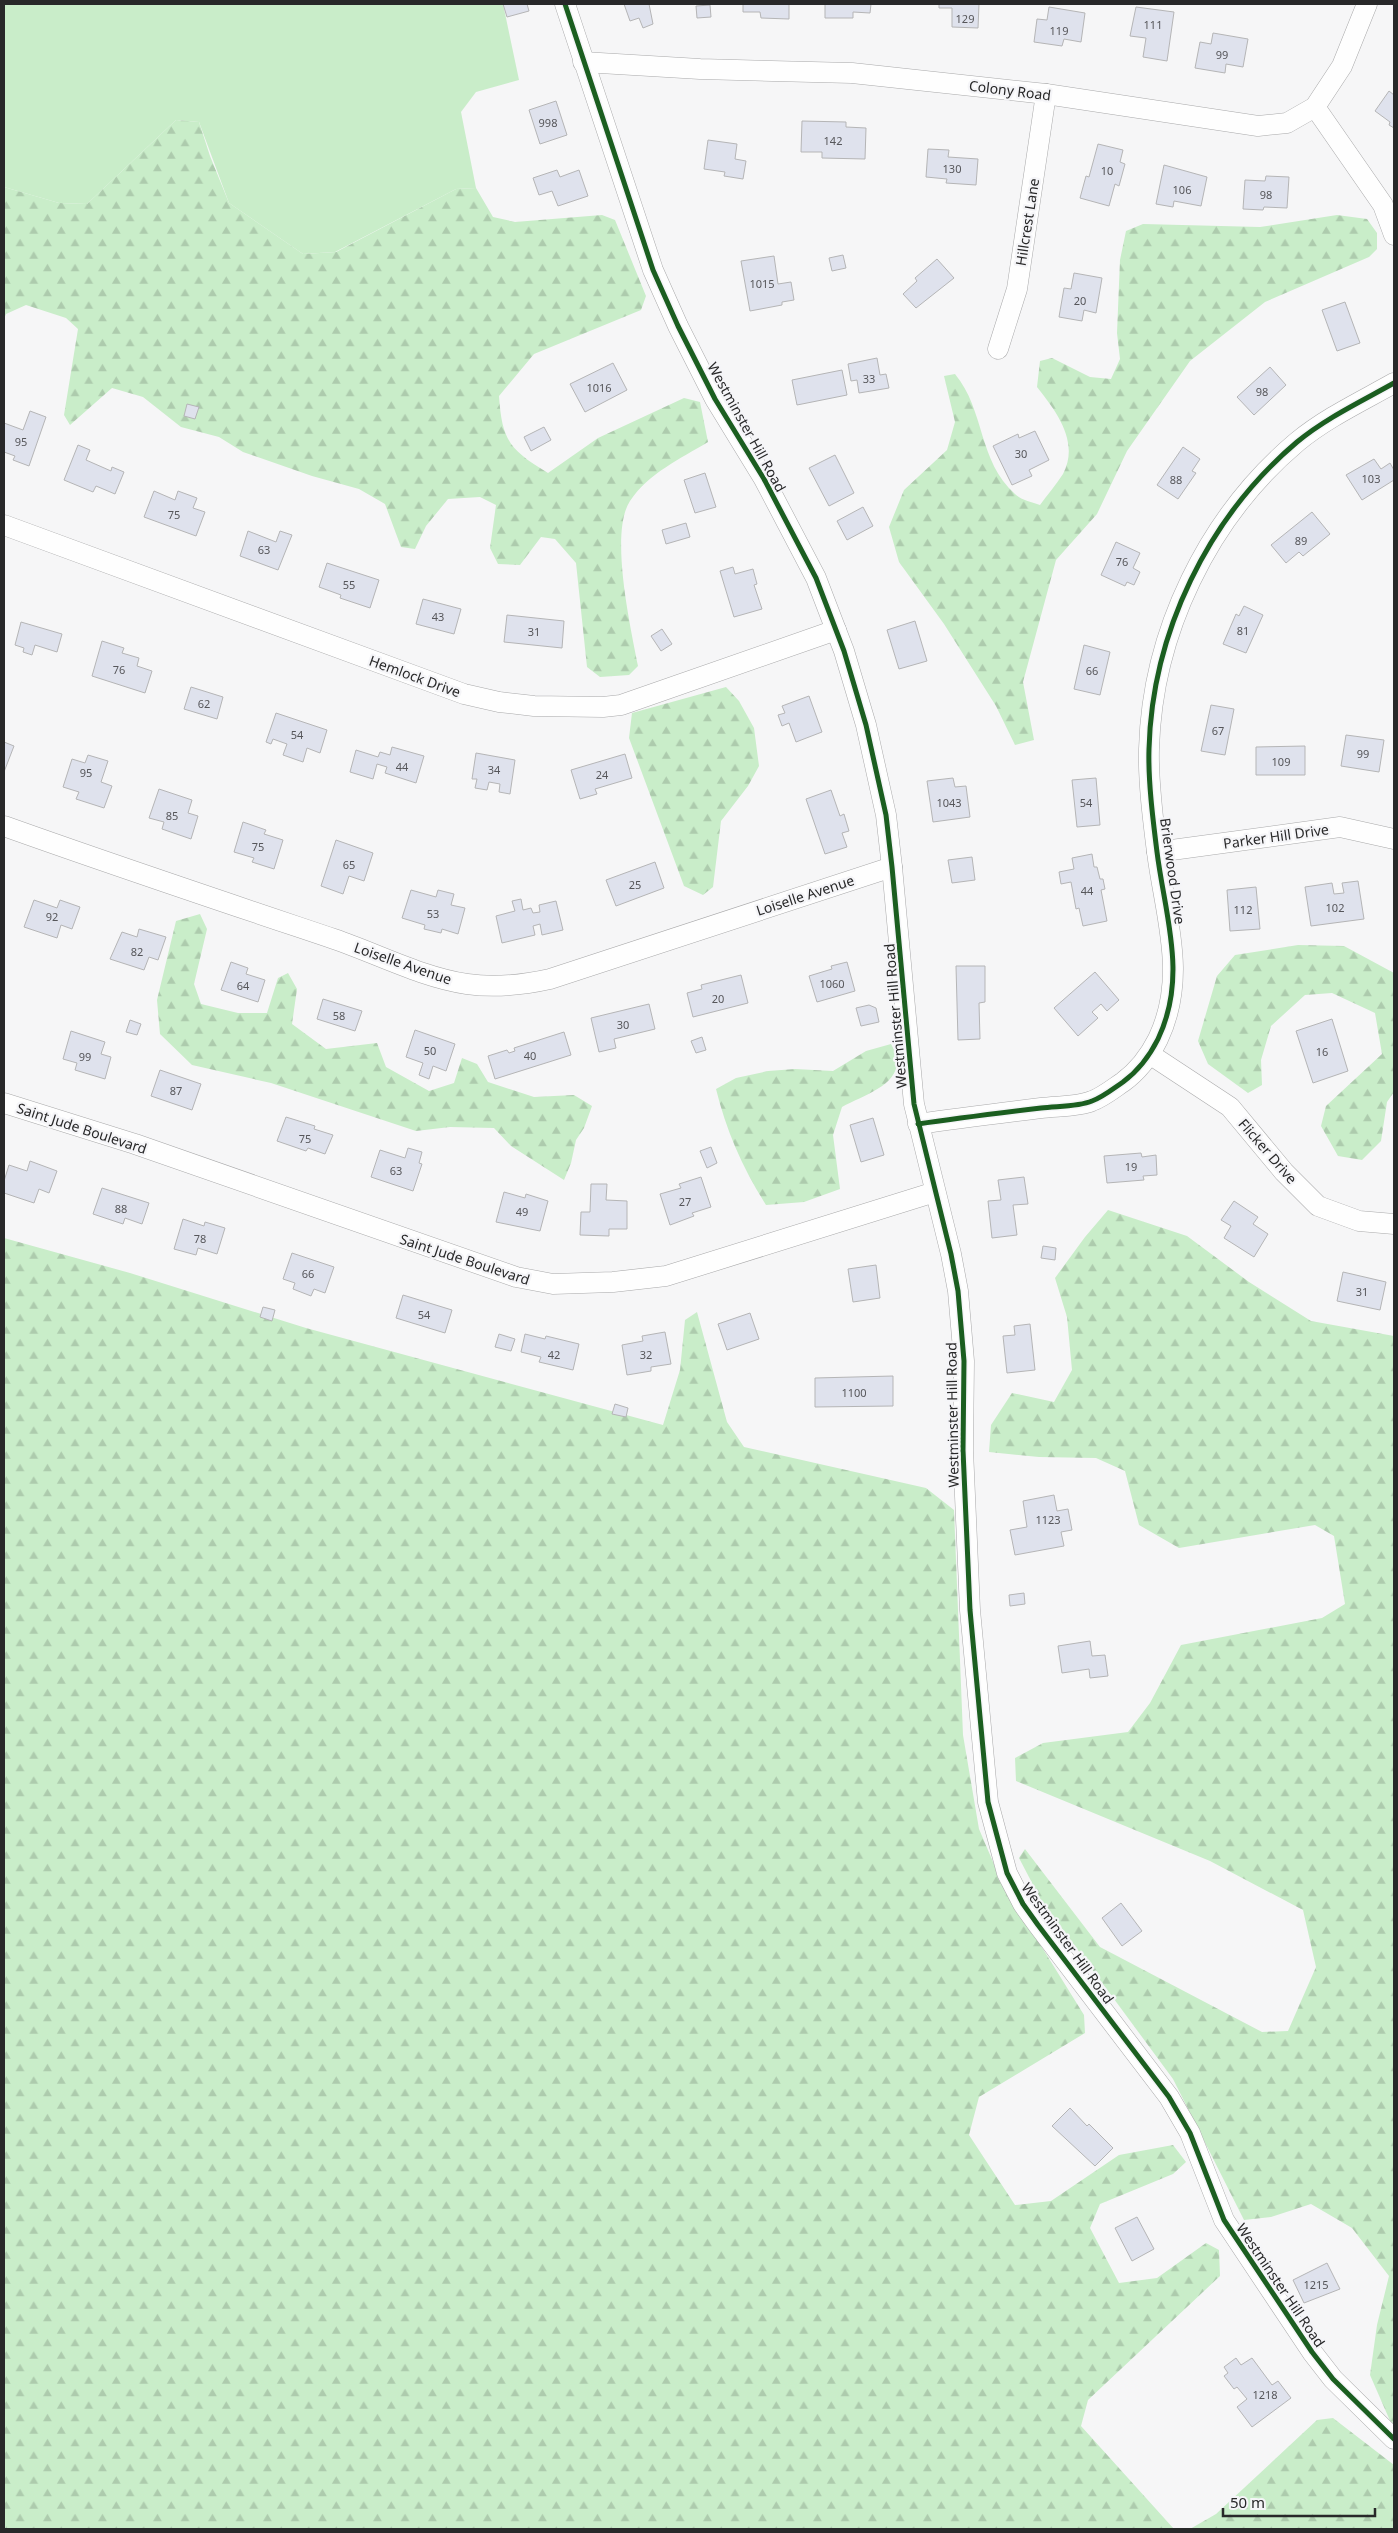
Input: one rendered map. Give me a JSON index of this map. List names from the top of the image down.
{
  "streets": {
    "street": [
      "Colony Road",
      "Hillcrest Lane",
      "Westminster Hill Road",
      "Hemlock Drive",
      "Parker Hill Drive",
      "Brierwood Drive",
      "Loiselle Avenue",
      "Saint Jude Boulevard",
      "Flicker Drive"
    ]
  },
  "crossings": [
    ["Colony Road", "Hillcrest Lane"],
    ["Colony Road", "Westminster Hill Road"],
    ["Westminster Hill Road", "Hemlock Drive"],
    ["Westminster Hill Road", "Brierwood Drive"],
    ["Westminster Hill Road", "Loiselle Avenue"],
    ["Westminster Hill Road", "Saint Jude Boulevard"],
    ["Parker Hill Drive", "Brierwood Drive"],
    ["Brierwood Drive", "Flicker Drive"]
  ],
  "house_numbers": [
    "129",
    "111",
    "119",
    "99",
    "998",
    "142",
    "130",
    "10",
    "106",
    "98",
    "1015",
    "20",
    "33",
    "1016",
    "98",
    "95",
    "30",
    "103",
    "88",
    "75",
    "89",
    "63",
    "76",
    "55",
    "43",
    "81",
    "31",
    "76",
    "66",
    "62",
    "67",
    "54",
    "99",
    "109",
    "44",
    "34",
    "95",
    "24",
    "1043",
    "54",
    "85",
    "75",
    "65",
    "25",
    "44",
    "102",
    "112",
    "53",
    "92",
    "82",
    "1060",
    "64",
    "20",
    "58",
    "30",
    "50",
    "16",
    "40",
    "99",
    "87",
    "75",
    "19",
    "63",
    "27",
    "88",
    "49",
    "78",
    "66",
    "31",
    "54",
    "42",
    "32",
    "1100",
    "1123",
    "1215",
    "1218"
  ],
  "scale_bar": "50 m"
}
